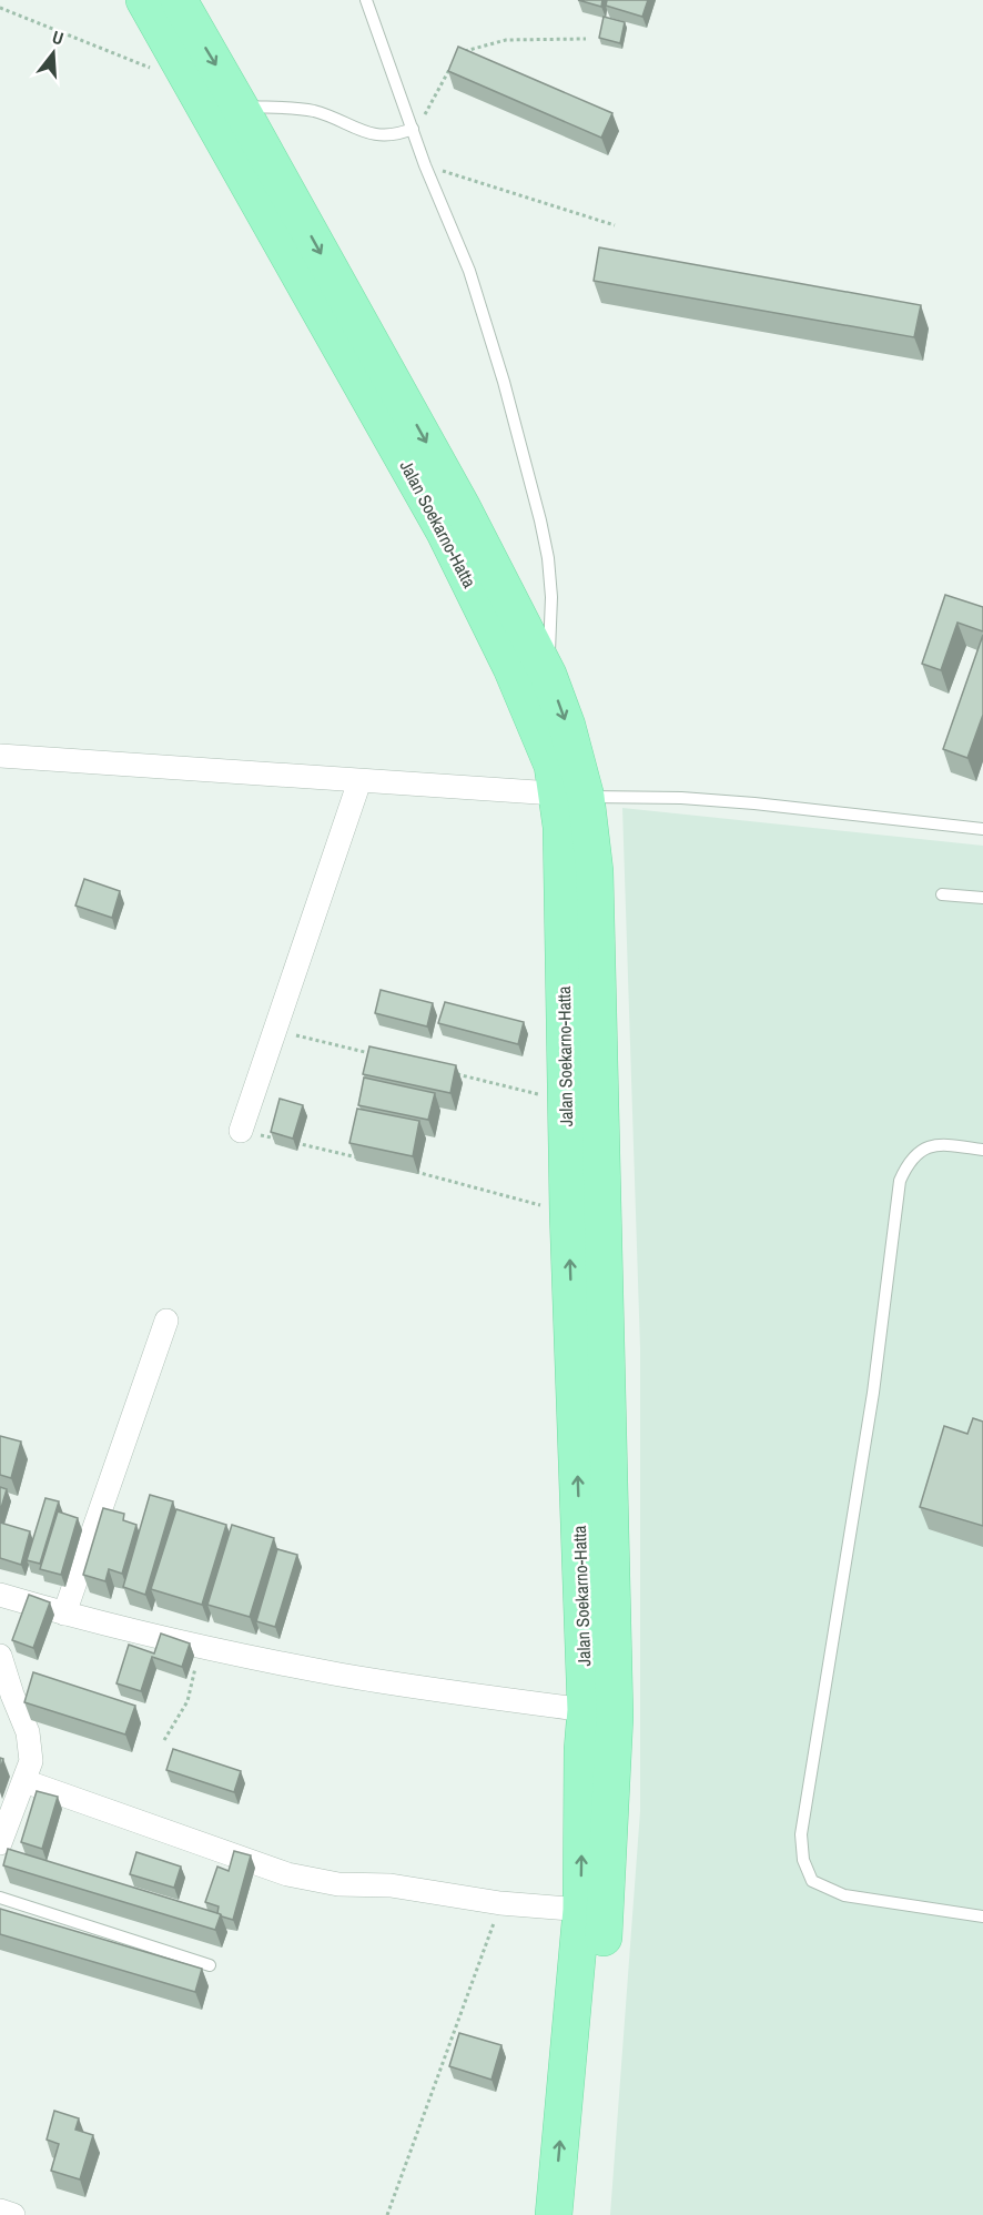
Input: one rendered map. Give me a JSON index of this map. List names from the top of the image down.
{
  "streets": {
    "main road": ["Jalan Soekarno-Hatta"]
  },
  "north": "top"
}
